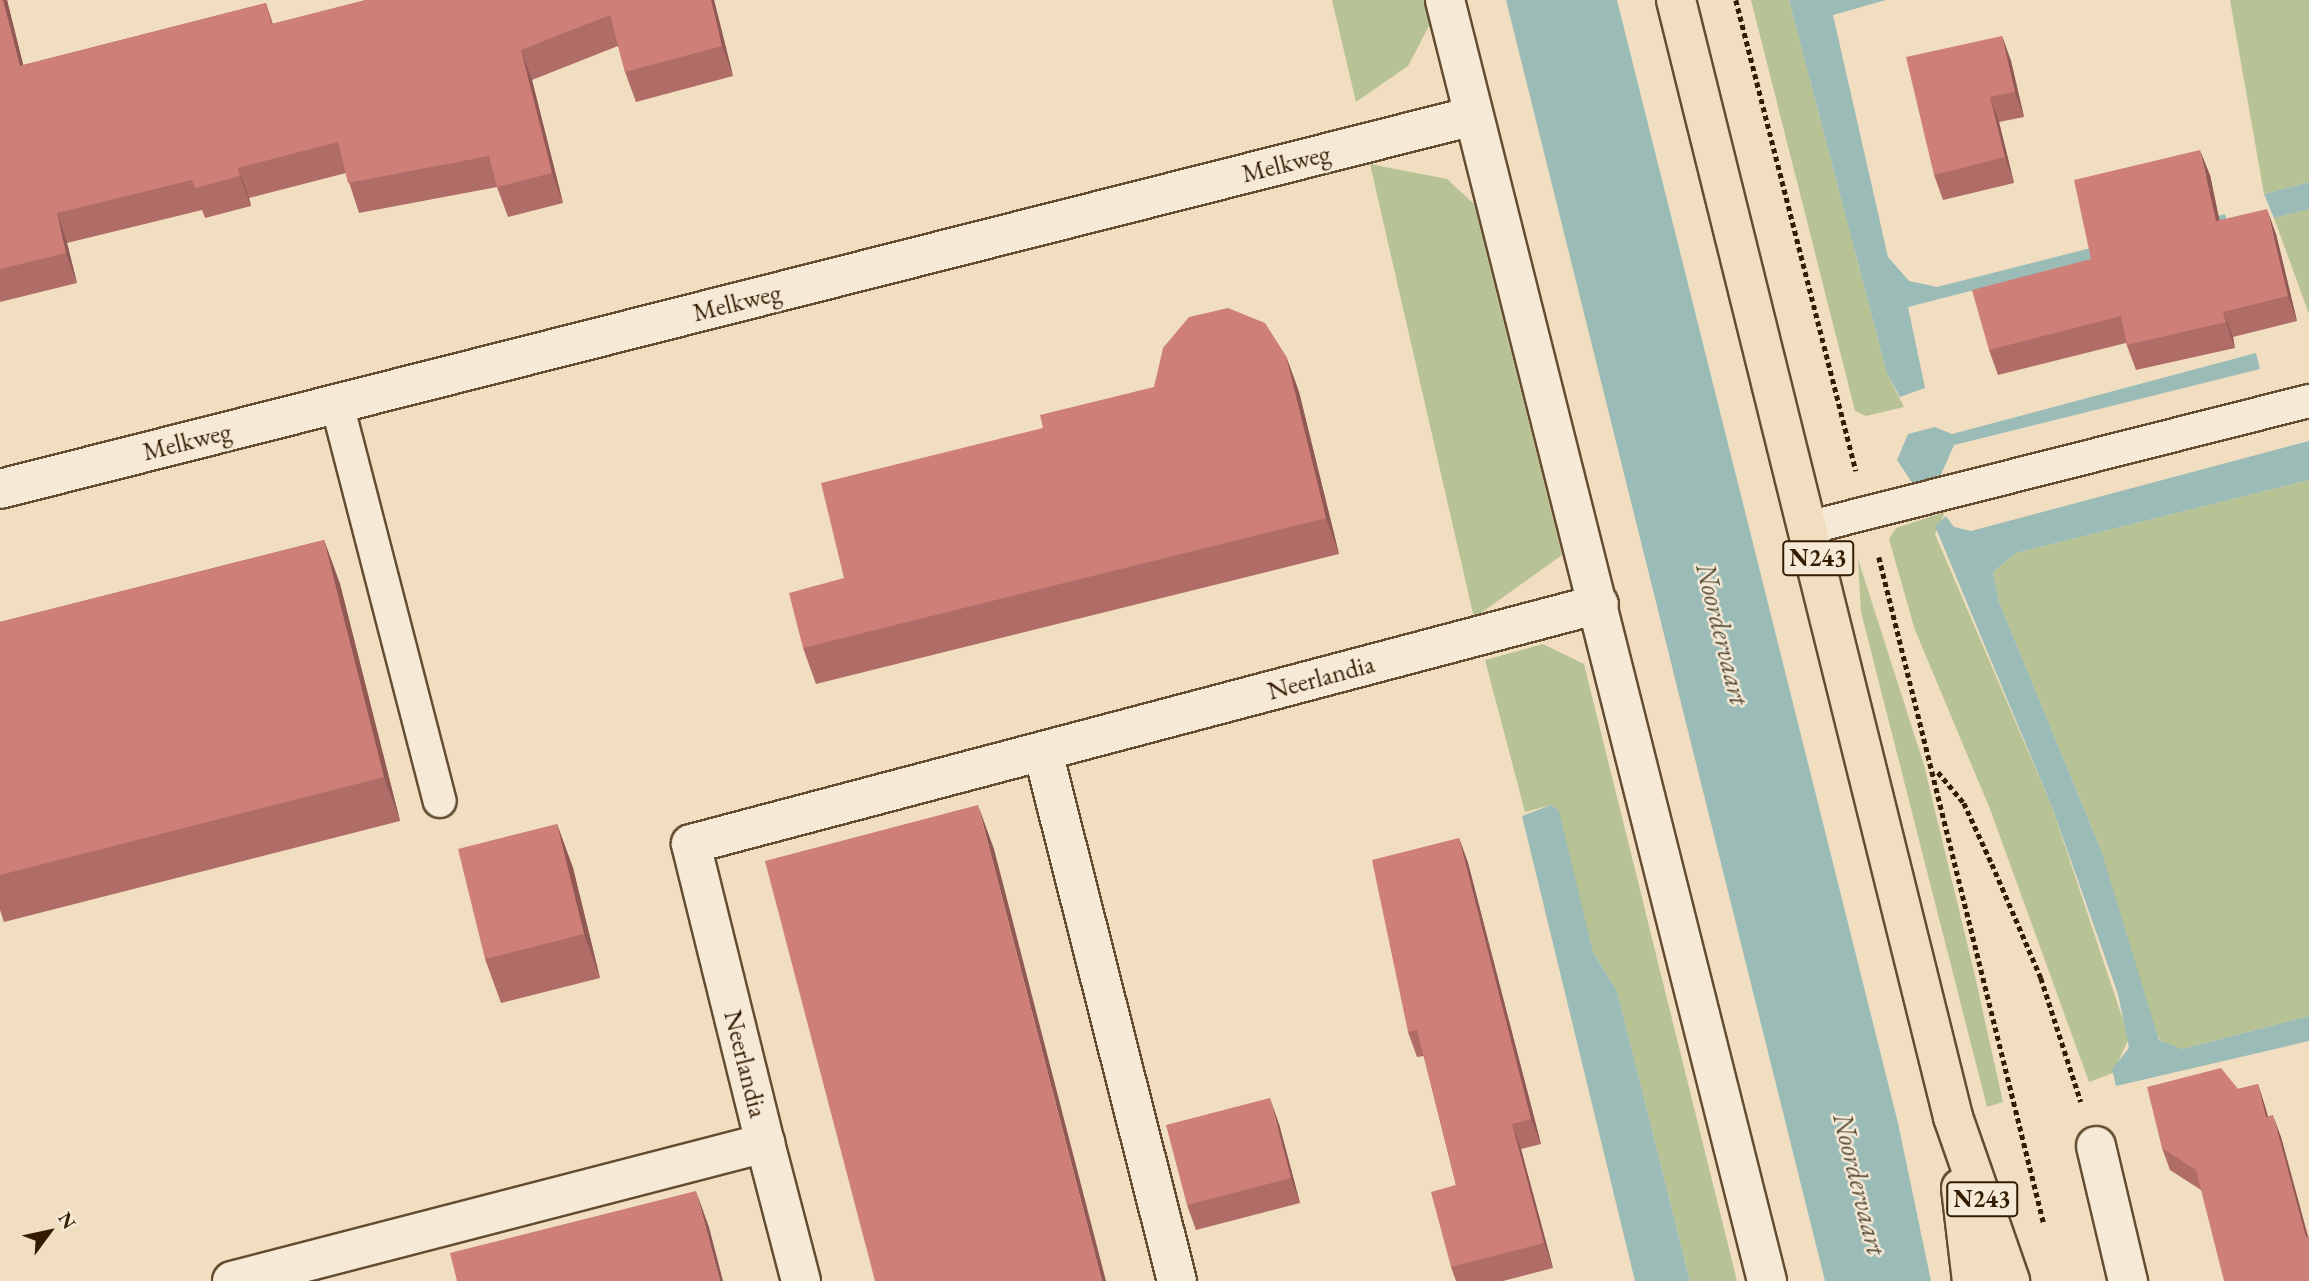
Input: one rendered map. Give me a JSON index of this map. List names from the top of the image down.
{
  "streets": {
    "main road": ["N243"],
    "street": ["Melkweg", "Neerlandia"]
  },
  "water": ["Noordervaart"],
  "north": "top right"
}
